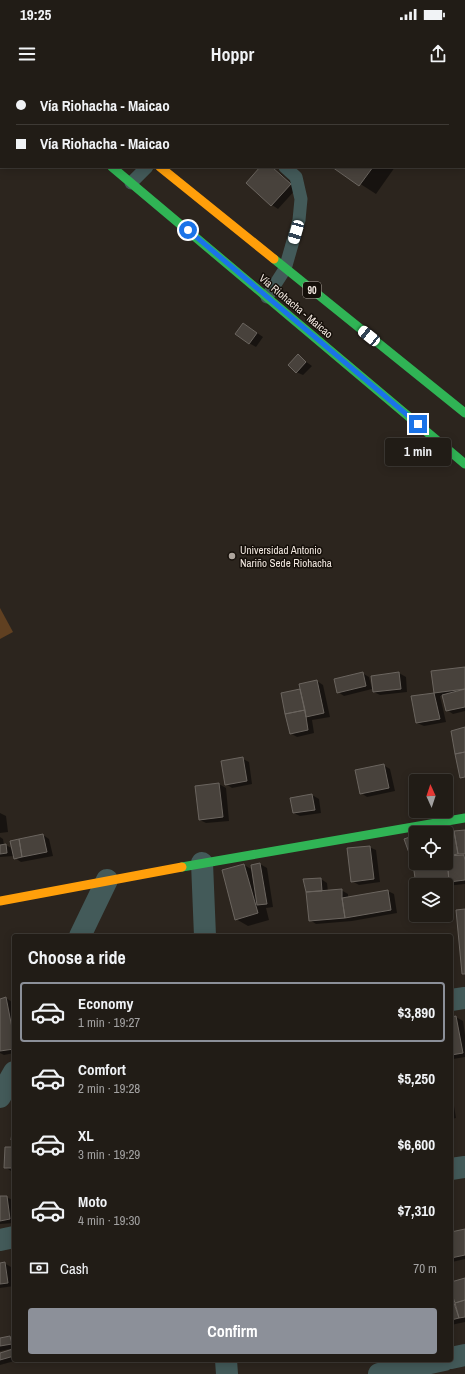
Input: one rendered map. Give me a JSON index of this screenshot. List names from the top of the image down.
{
  "streets": {
    "main road": ["90", "Vía Riohacha - Maicao"]
  },
  "places": ["Universidad Antonio Nariño Sede Riohacha"],
  "north": "top",
  "page": {
    "status": "19:25",
    "header": "Hoppr",
    "banner": ["Vía Riohacha - Maicao", "Vía Riohacha - Maicao"],
    "bubble": "1 min",
    "heading": "Choose a ride",
    "list": [
      {
        "name": "Economy",
        "note": "1 min · 19:27",
        "value": "$3,890"
      },
      {
        "name": "Comfort",
        "note": "2 min · 19:28",
        "value": "$5,250"
      },
      {
        "name": "XL",
        "note": "3 min · 19:29",
        "value": "$6,600"
      },
      {
        "name": "Moto",
        "note": "4 min · 19:30",
        "value": "$7,310"
      }
    ],
    "pay": ["Cash", "70 m"],
    "buttons": "Confirm"
  }
}
